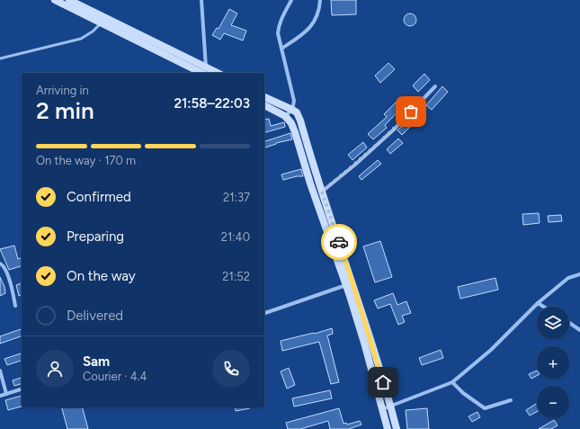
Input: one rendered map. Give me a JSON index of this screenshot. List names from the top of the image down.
{
  "page": {
    "heading": ["2 min", "Arriving in", "21:58–22:03"],
    "panel": ["Sam", "Courier · 4.4"],
    "bar": "On the way · 170 m",
    "list": [
      ["Confirmed", "21:37"],
      ["Preparing", "21:40"],
      ["On the way", "21:52"],
      "Delivered"
    ],
    "map_buttons": ["+", "−"]
  }
}
